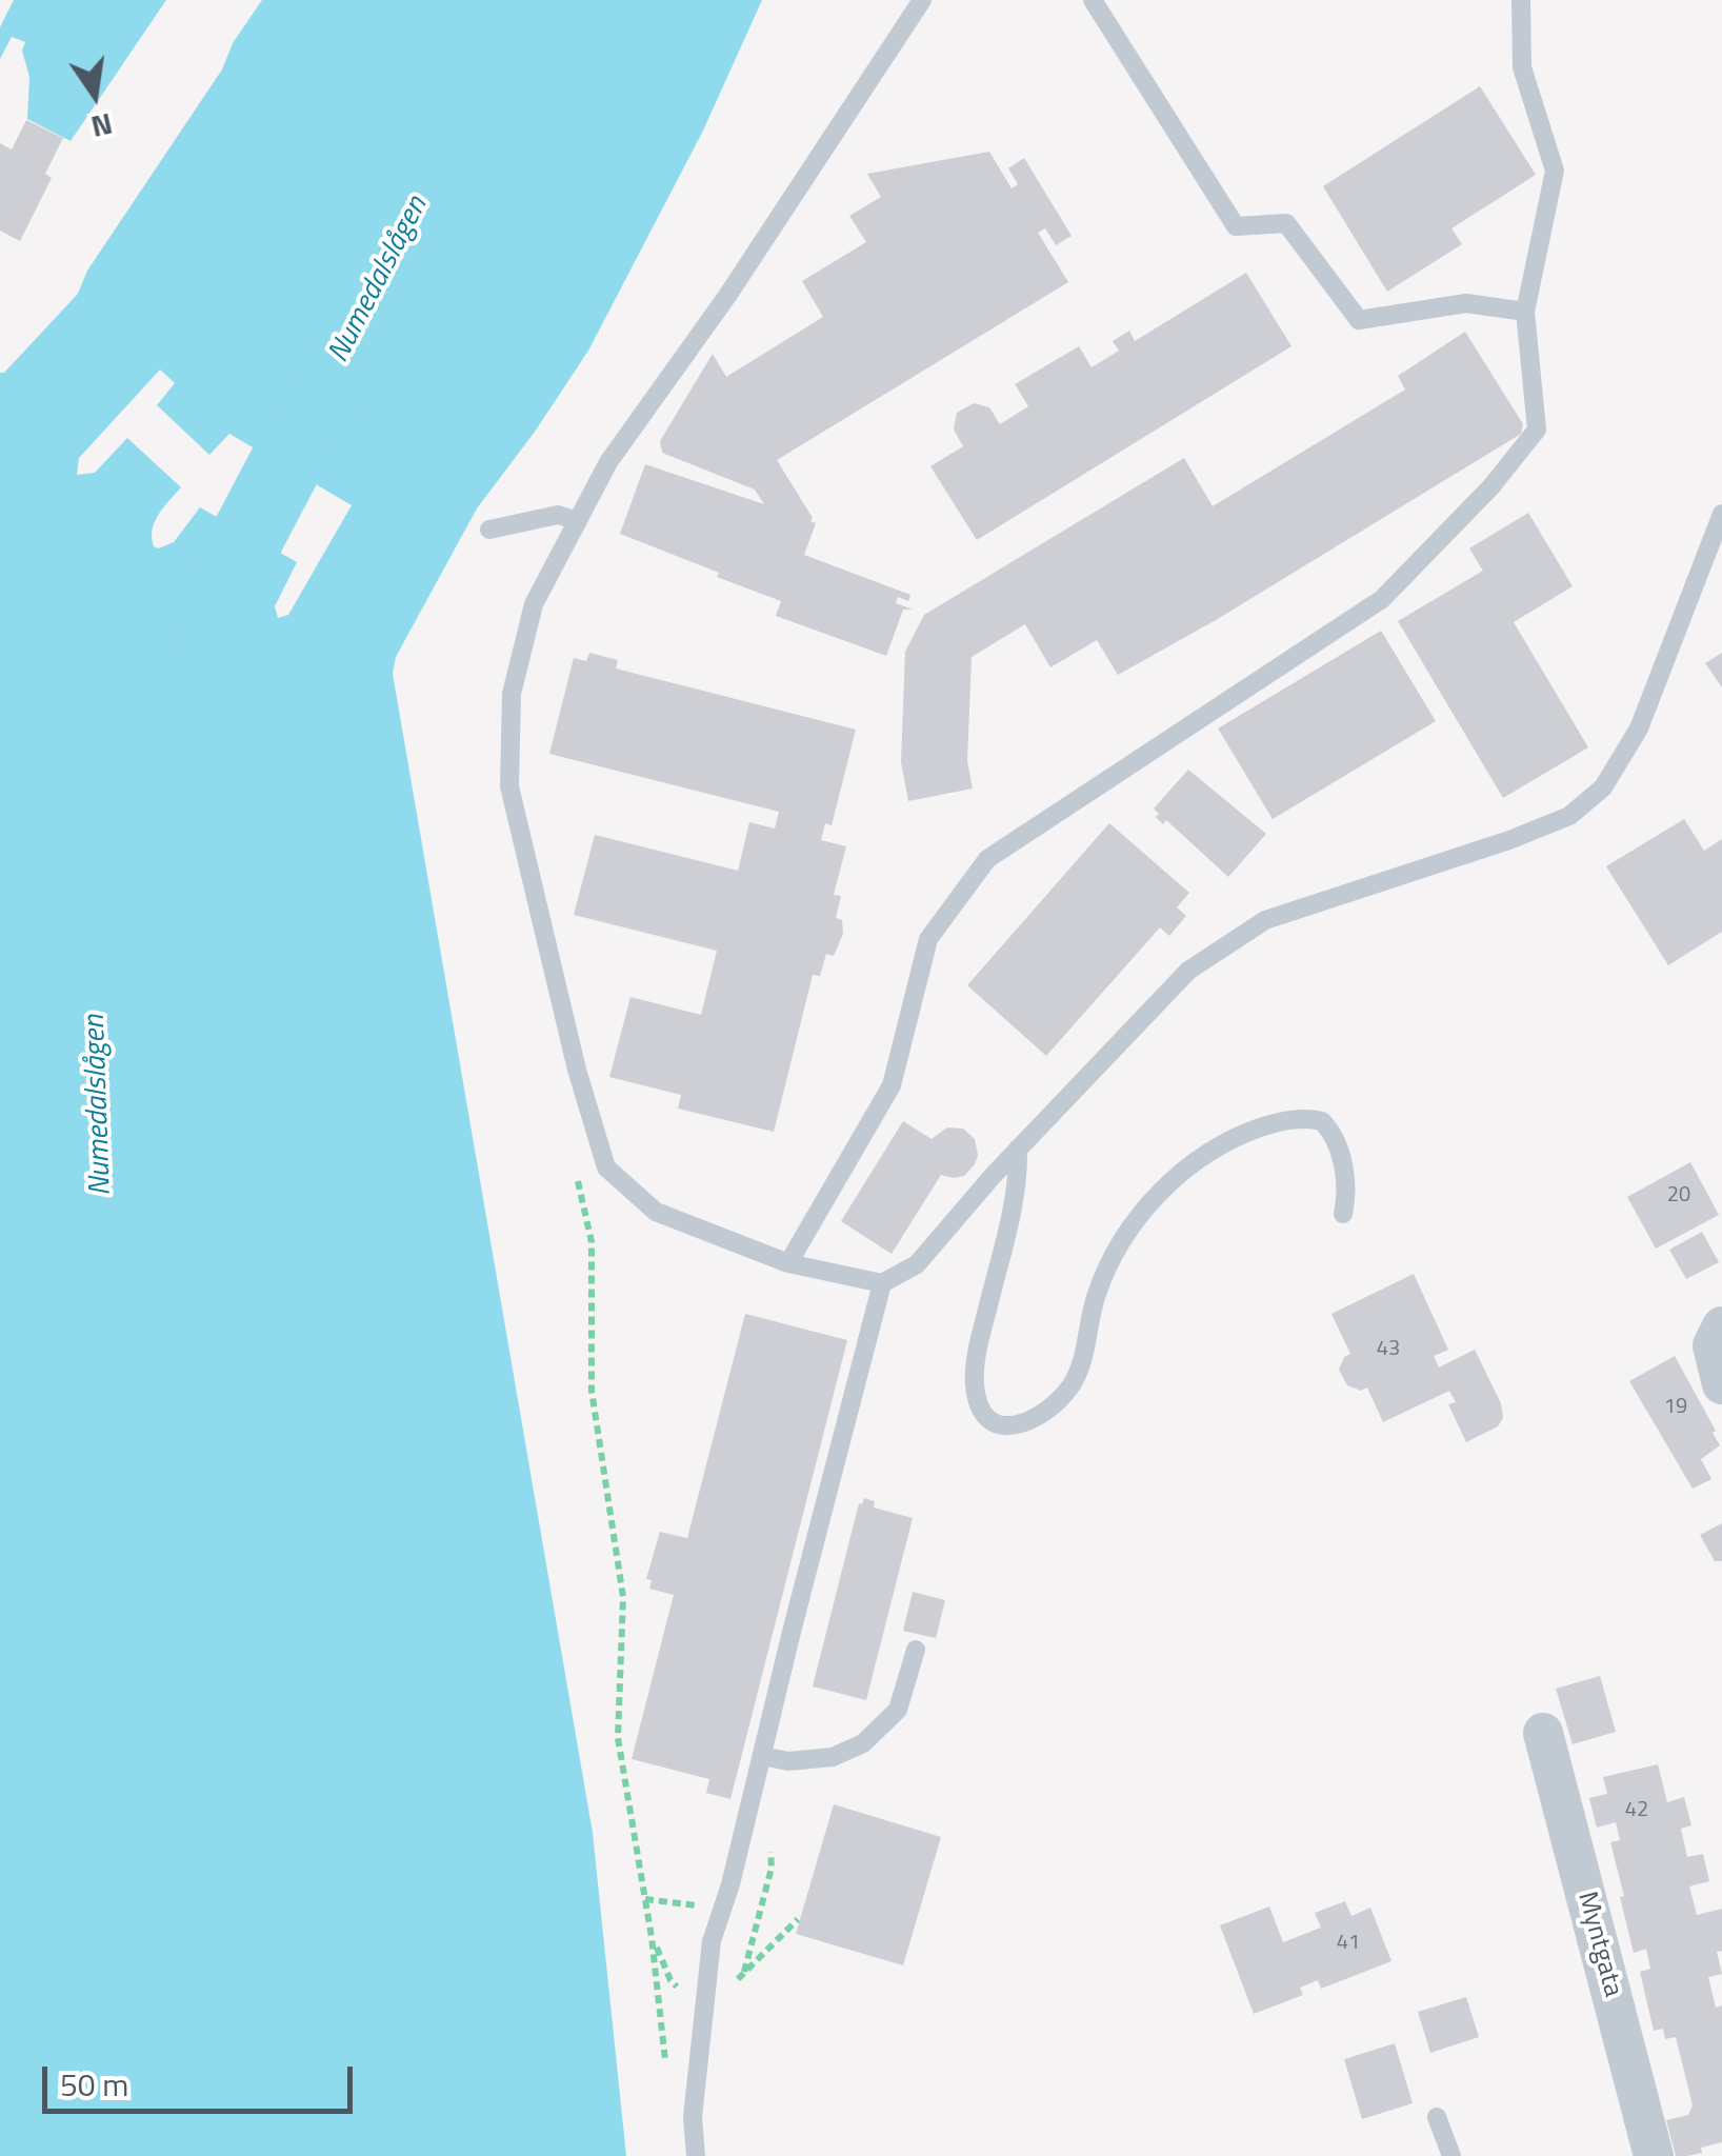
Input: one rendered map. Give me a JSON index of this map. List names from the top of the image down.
{
  "streets": {
    "street": ["Myntgata"]
  },
  "water": ["Numedalslågen"],
  "house_numbers": [
    "20",
    "43",
    "19",
    "42",
    "41"
  ],
  "scale_bar": "50 m",
  "north": "bottom"
}
